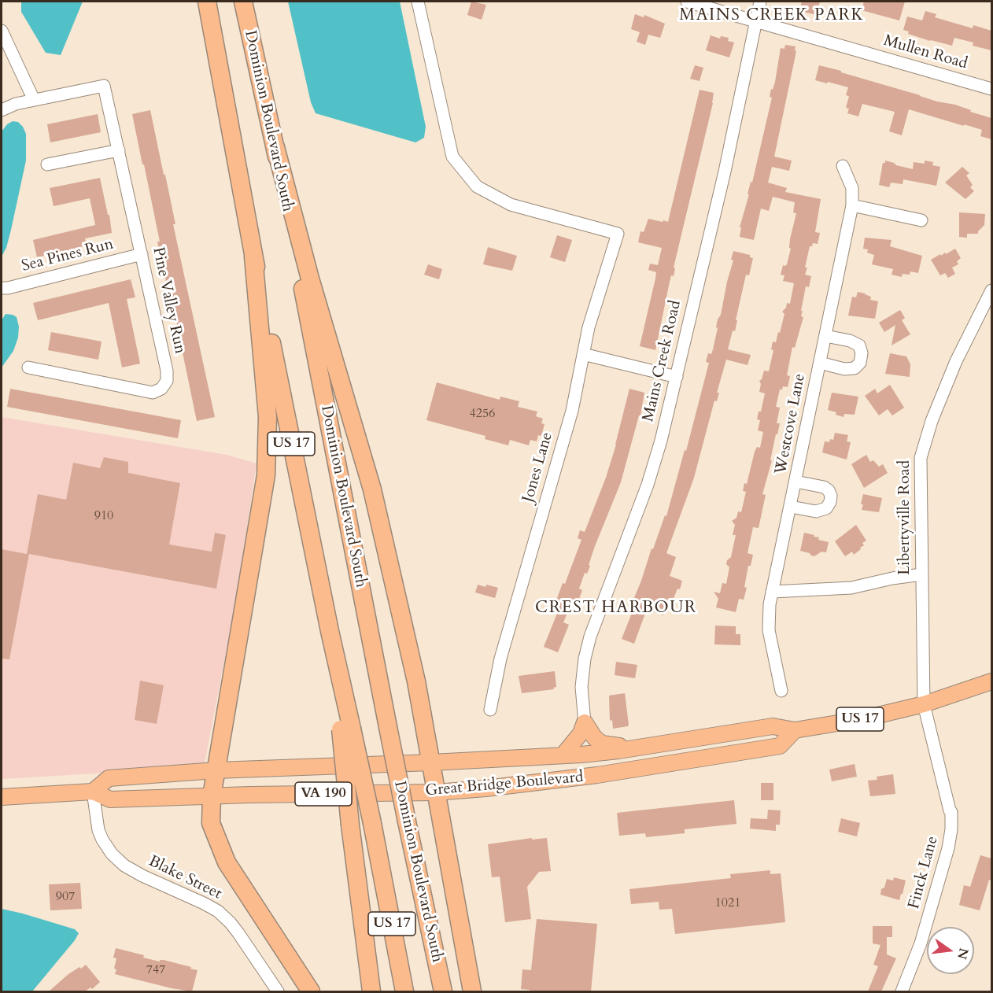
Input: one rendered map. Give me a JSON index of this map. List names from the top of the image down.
{
  "streets": {
    "highway": ["Dominion Boulevard South", "US 17"],
    "main road": ["Great Bridge Boulevard", "VA 190"],
    "street": [
      "Mullen Road",
      "Sea Pines Run",
      "Pine Valley Run",
      "Mains Creek Road",
      "Westcove Lane",
      "Jones Lane",
      "Libertyville Road",
      "Finck Lane",
      "Blake Street"
    ]
  },
  "crossings": [
    ["Mullen Road", "Mains Creek Road"],
    ["Sea Pines Run", "Pine Valley Run"],
    ["Libertyville Road", "Great Bridge Boulevard"],
    ["Libertyville Road", "Finck Lane"],
    ["Great Bridge Boulevard", "Finck Lane"],
    ["Great Bridge Boulevard", "Blake Street"]
  ],
  "districts": ["MAINS CREEK PARK", "CREST HARBOUR"],
  "house_numbers": [
    "4256",
    "910",
    "907",
    "1021",
    "747"
  ],
  "north": "right"
}
